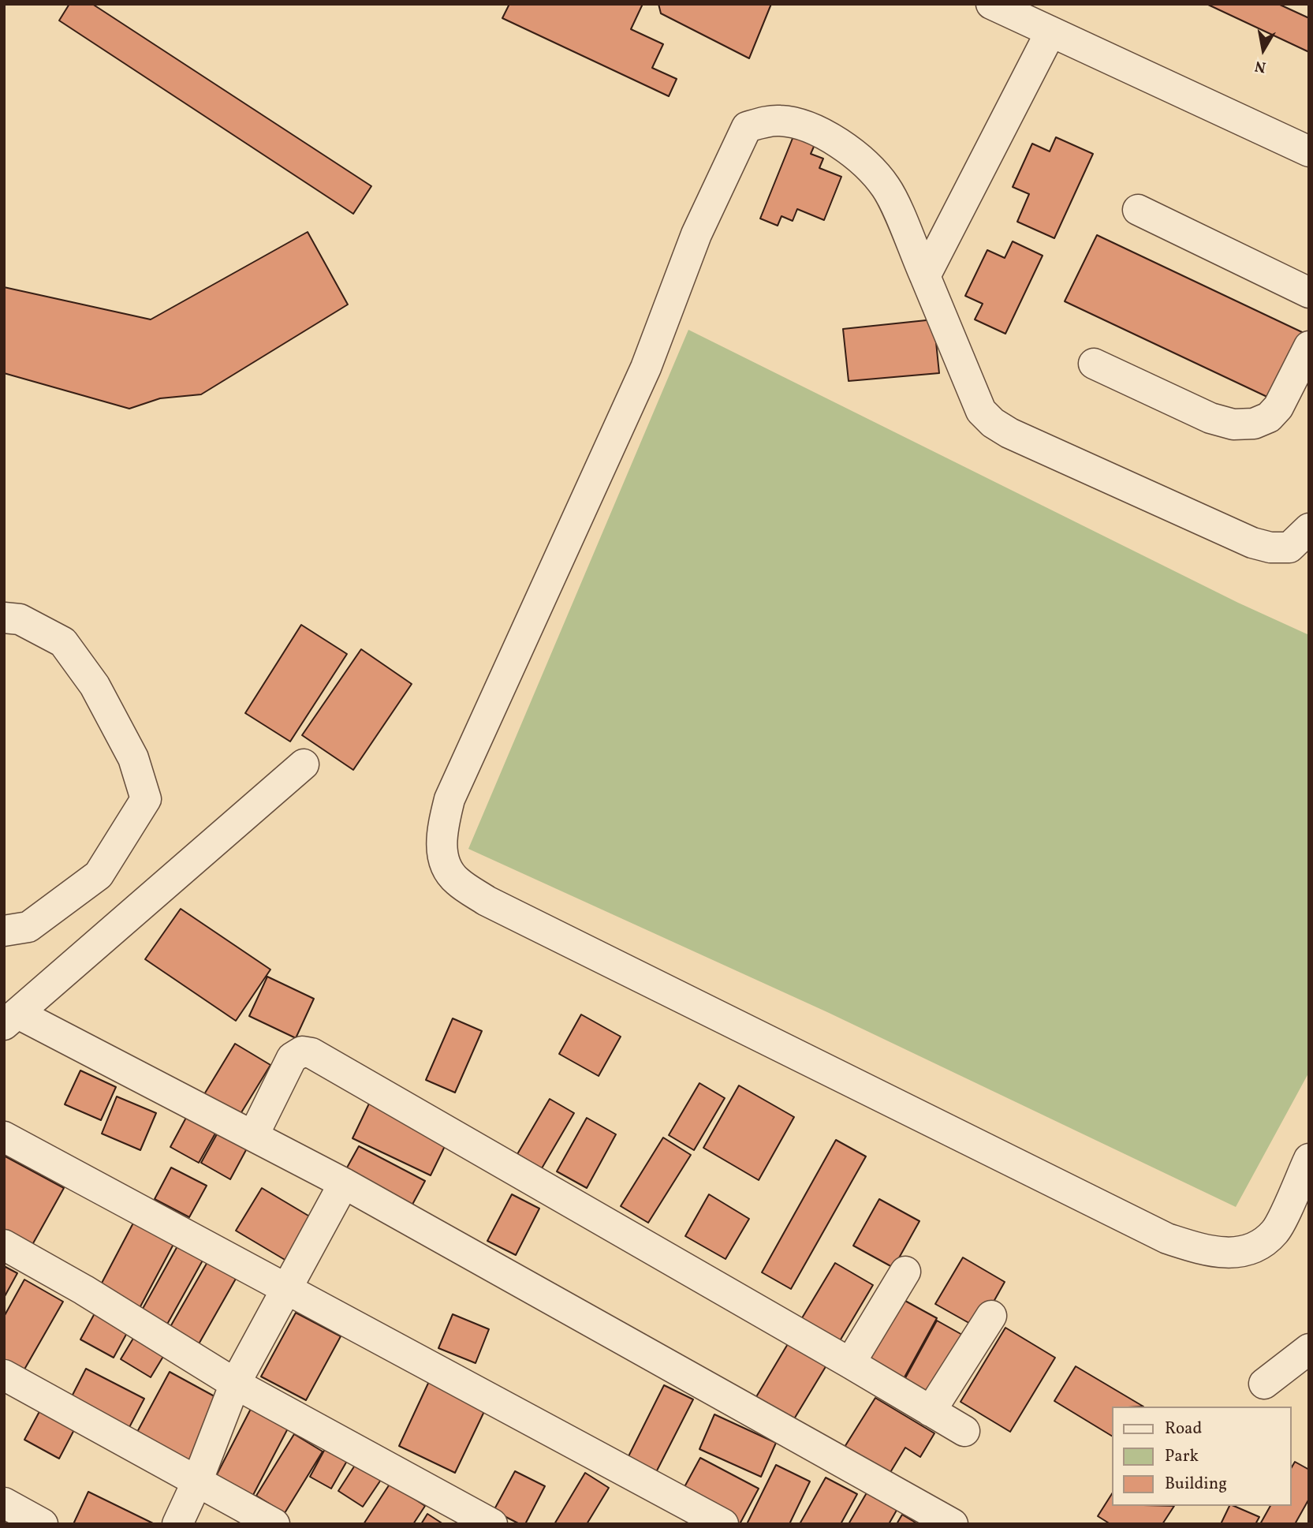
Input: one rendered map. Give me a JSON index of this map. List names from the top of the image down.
{
  "legend": ["Road", "Park", "Building"],
  "north": "bottom"
}
